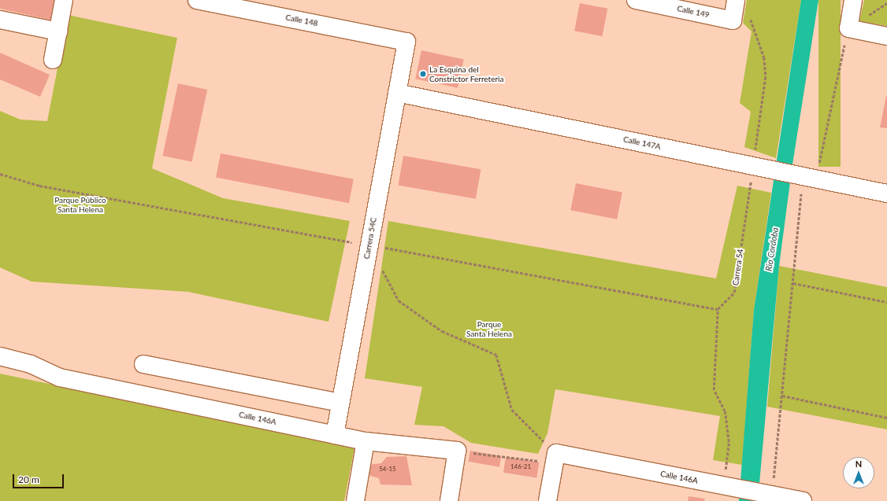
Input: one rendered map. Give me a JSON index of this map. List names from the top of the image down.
{
  "streets": {
    "street": [
      "Calle 149",
      "Calle 148",
      "Calle 147A",
      "Carrera 54C",
      "Calle 146A"
    ],
    "path": ["Carrera 54"]
  },
  "crossings": [
    ["Calle 148", "Carrera 54C"],
    ["Calle 147A", "Carrera 54C"],
    ["Calle 147A", "Carrera 54"],
    ["Carrera 54C", "Calle 146A"]
  ],
  "water": ["Rio Cordoba"],
  "parks": ["Parque Público Santa Helena", "Parque Santa Helena"],
  "places": ["La Esquina del Constrictor Ferreteria"],
  "house_numbers": ["146-21", "54-15"],
  "scale_bar": "20 m",
  "north": "top"
}
